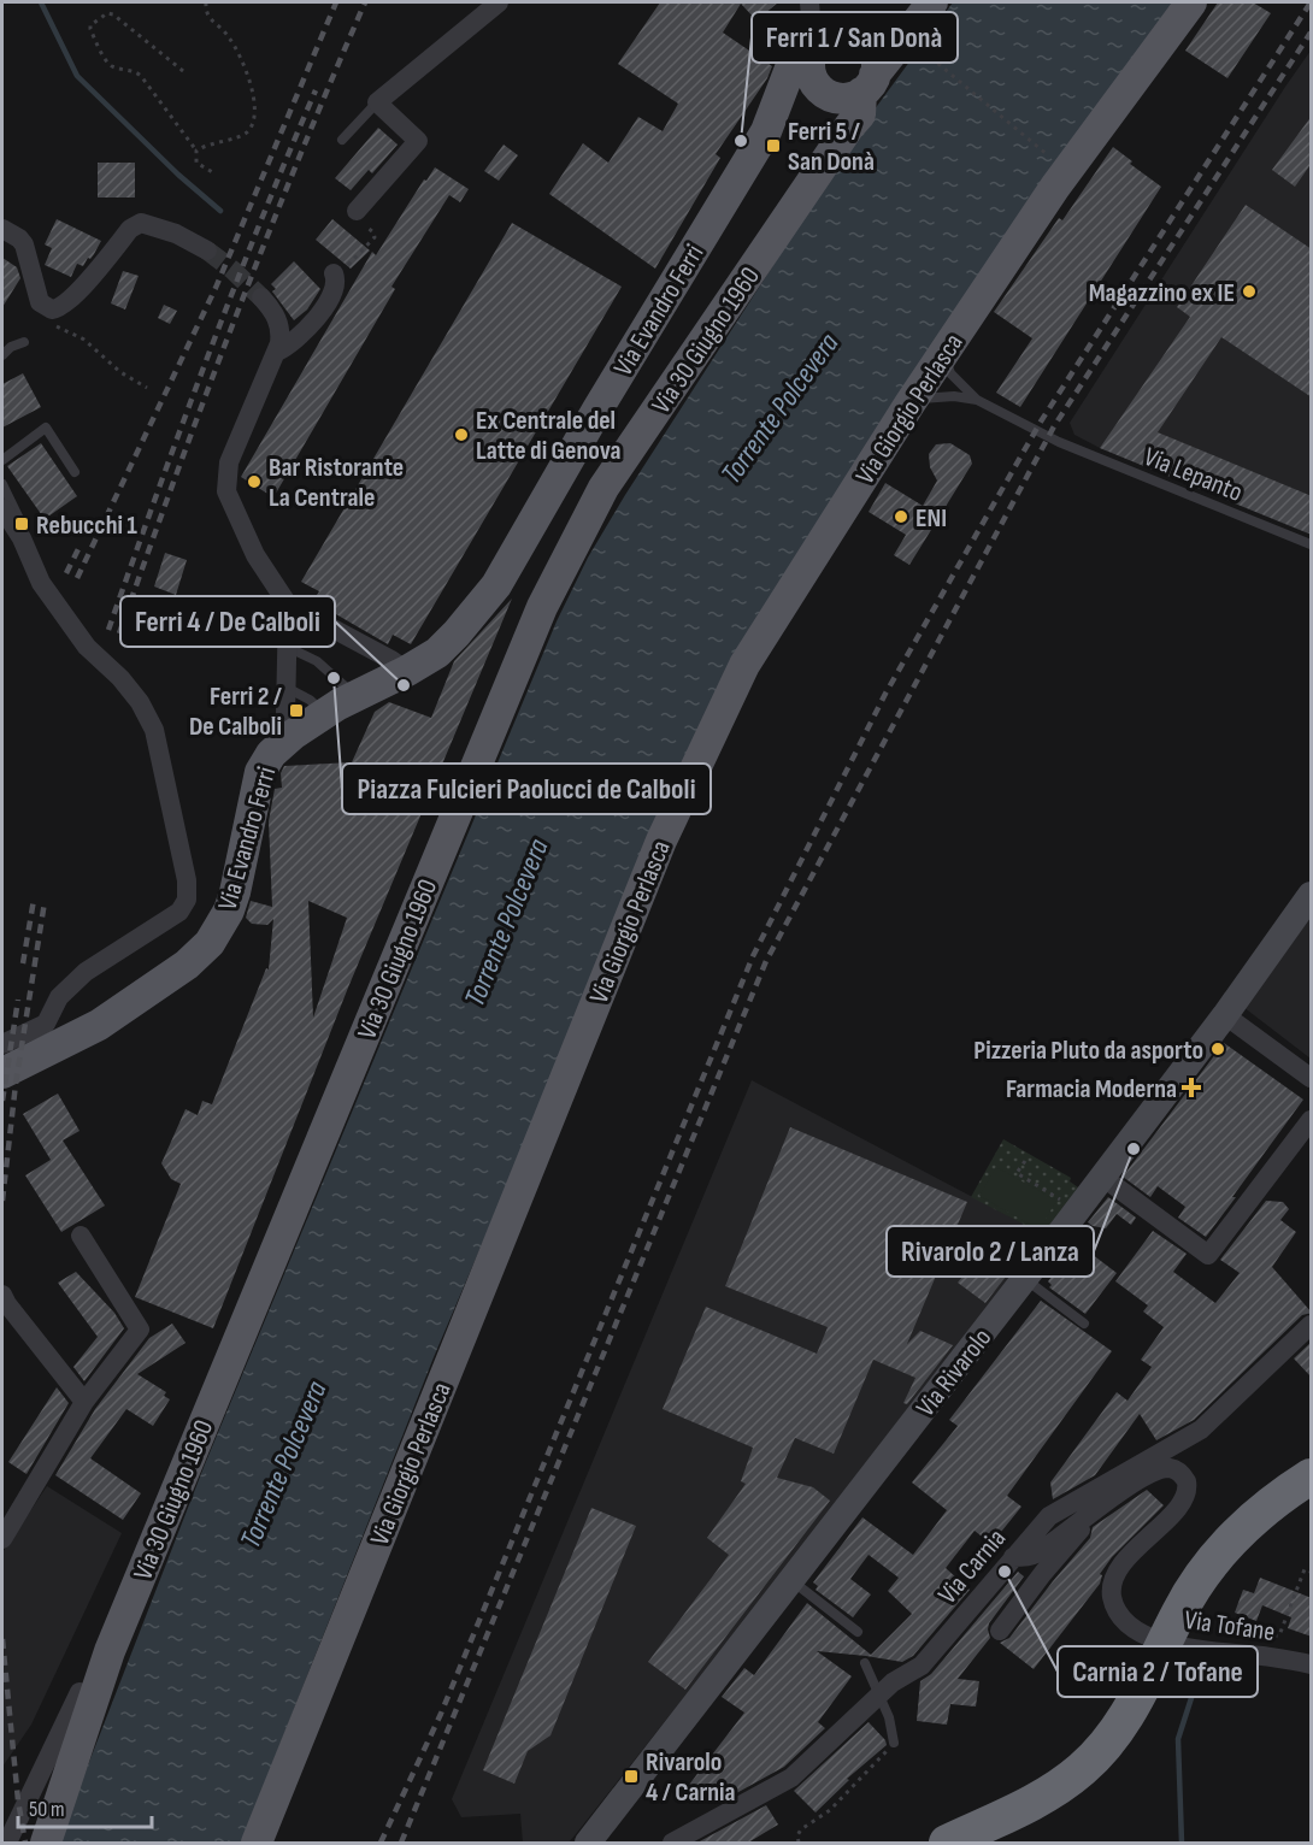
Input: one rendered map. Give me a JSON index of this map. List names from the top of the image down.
{
  "streets": {
    "main road": [
      "Via Evandro Ferri",
      "Via 30 Giugno 1960",
      "Via Giorgio Perlasca",
      "Via Rivarolo"
    ],
    "street": ["Via Carnia", "Via Tofane"],
    "lane": ["Via Lepanto"]
  },
  "crossings": [
    ["Via Carnia", "Via Tofane"]
  ],
  "water": ["Torrente Polcevera"],
  "places": {
    "other": [
      "Ferri 1 / San Donà",
      "Magazzino ex IE",
      "Ex Centrale del Latte di Genova",
      "Bar Ristorante La Centrale",
      "ENI",
      "Piazza Fulcieri Paolucci de Calboli",
      "Ferri 4 / De Calboli",
      "Pizzeria Pluto da asporto",
      "Rivarolo 2 / Lanza",
      "Carnia 2 / Tofane"
    ],
    "transit": [
      "Ferri 5 / San Donà",
      "Rebucchi 1",
      "Ferri 2 / De Calboli",
      "Rivarolo 4 / Carnia"
    ],
    "health": ["Farmacia Moderna"]
  },
  "scale_bar": "50 m"
}
